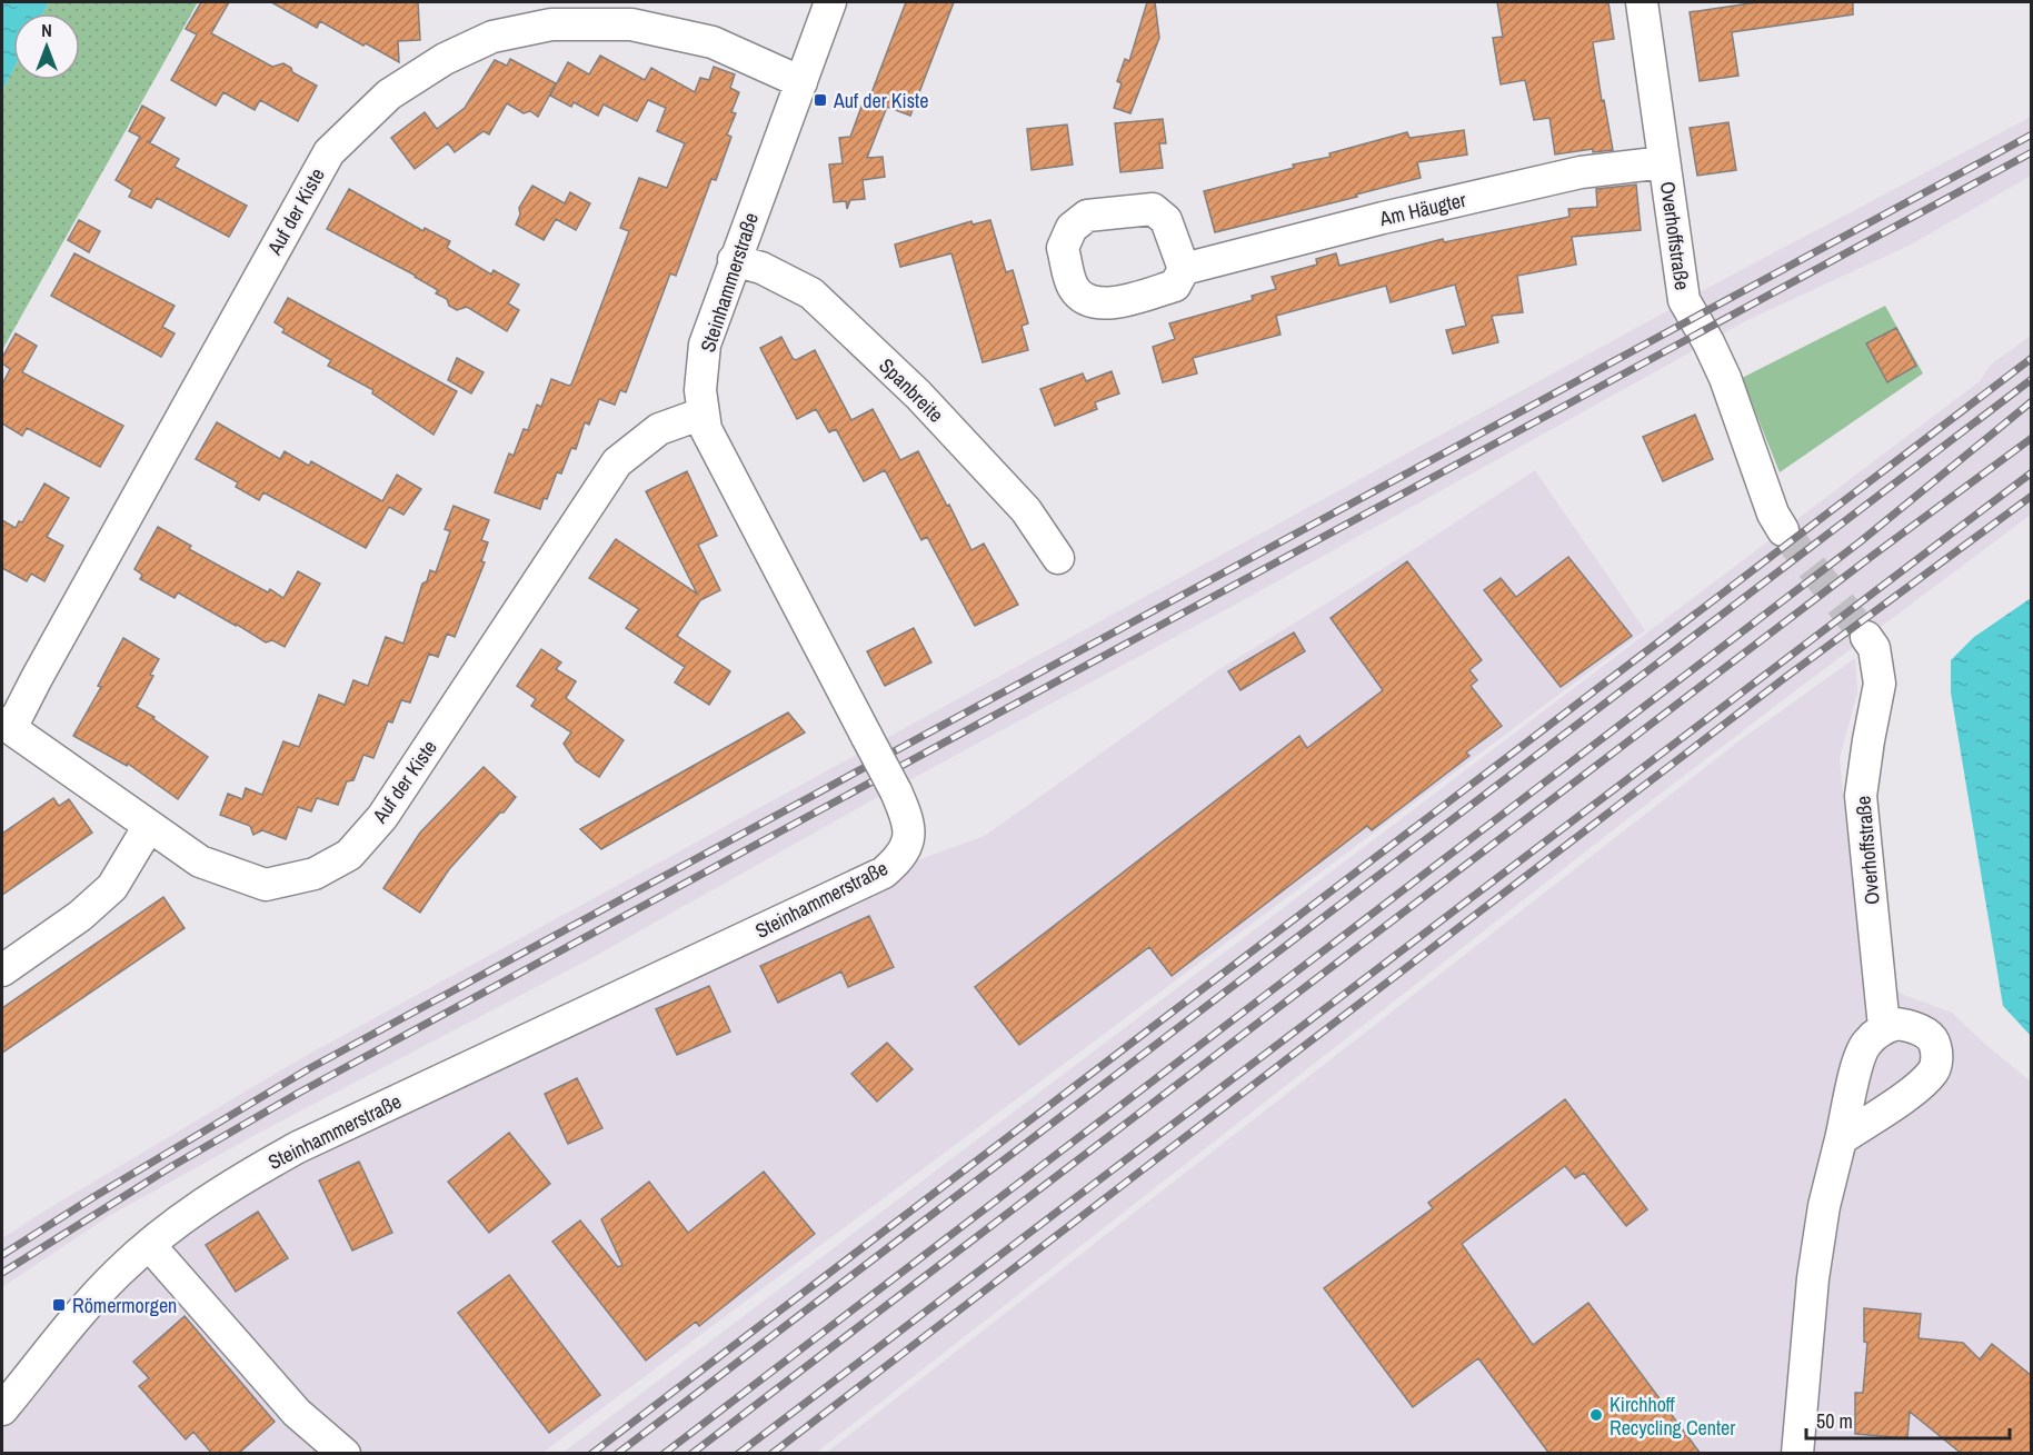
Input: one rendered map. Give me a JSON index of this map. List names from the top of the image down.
{
  "streets": {
    "street": [
      "Am Häugter",
      "Auf der Kiste",
      "Overhoffstraße",
      "Steinhammerstraße",
      "Spanbreite"
    ]
  },
  "crossings": [
    ["Am Häugter", "Overhoffstraße"],
    ["Auf der Kiste", "Steinhammerstraße"],
    ["Steinhammerstraße", "Spanbreite"]
  ],
  "places": {
    "transit": ["Auf der Kiste", "Römermorgen"],
    "other": ["Kirchhoff Recycling Center"]
  },
  "scale_bar": "50 m",
  "north": "top"
}
